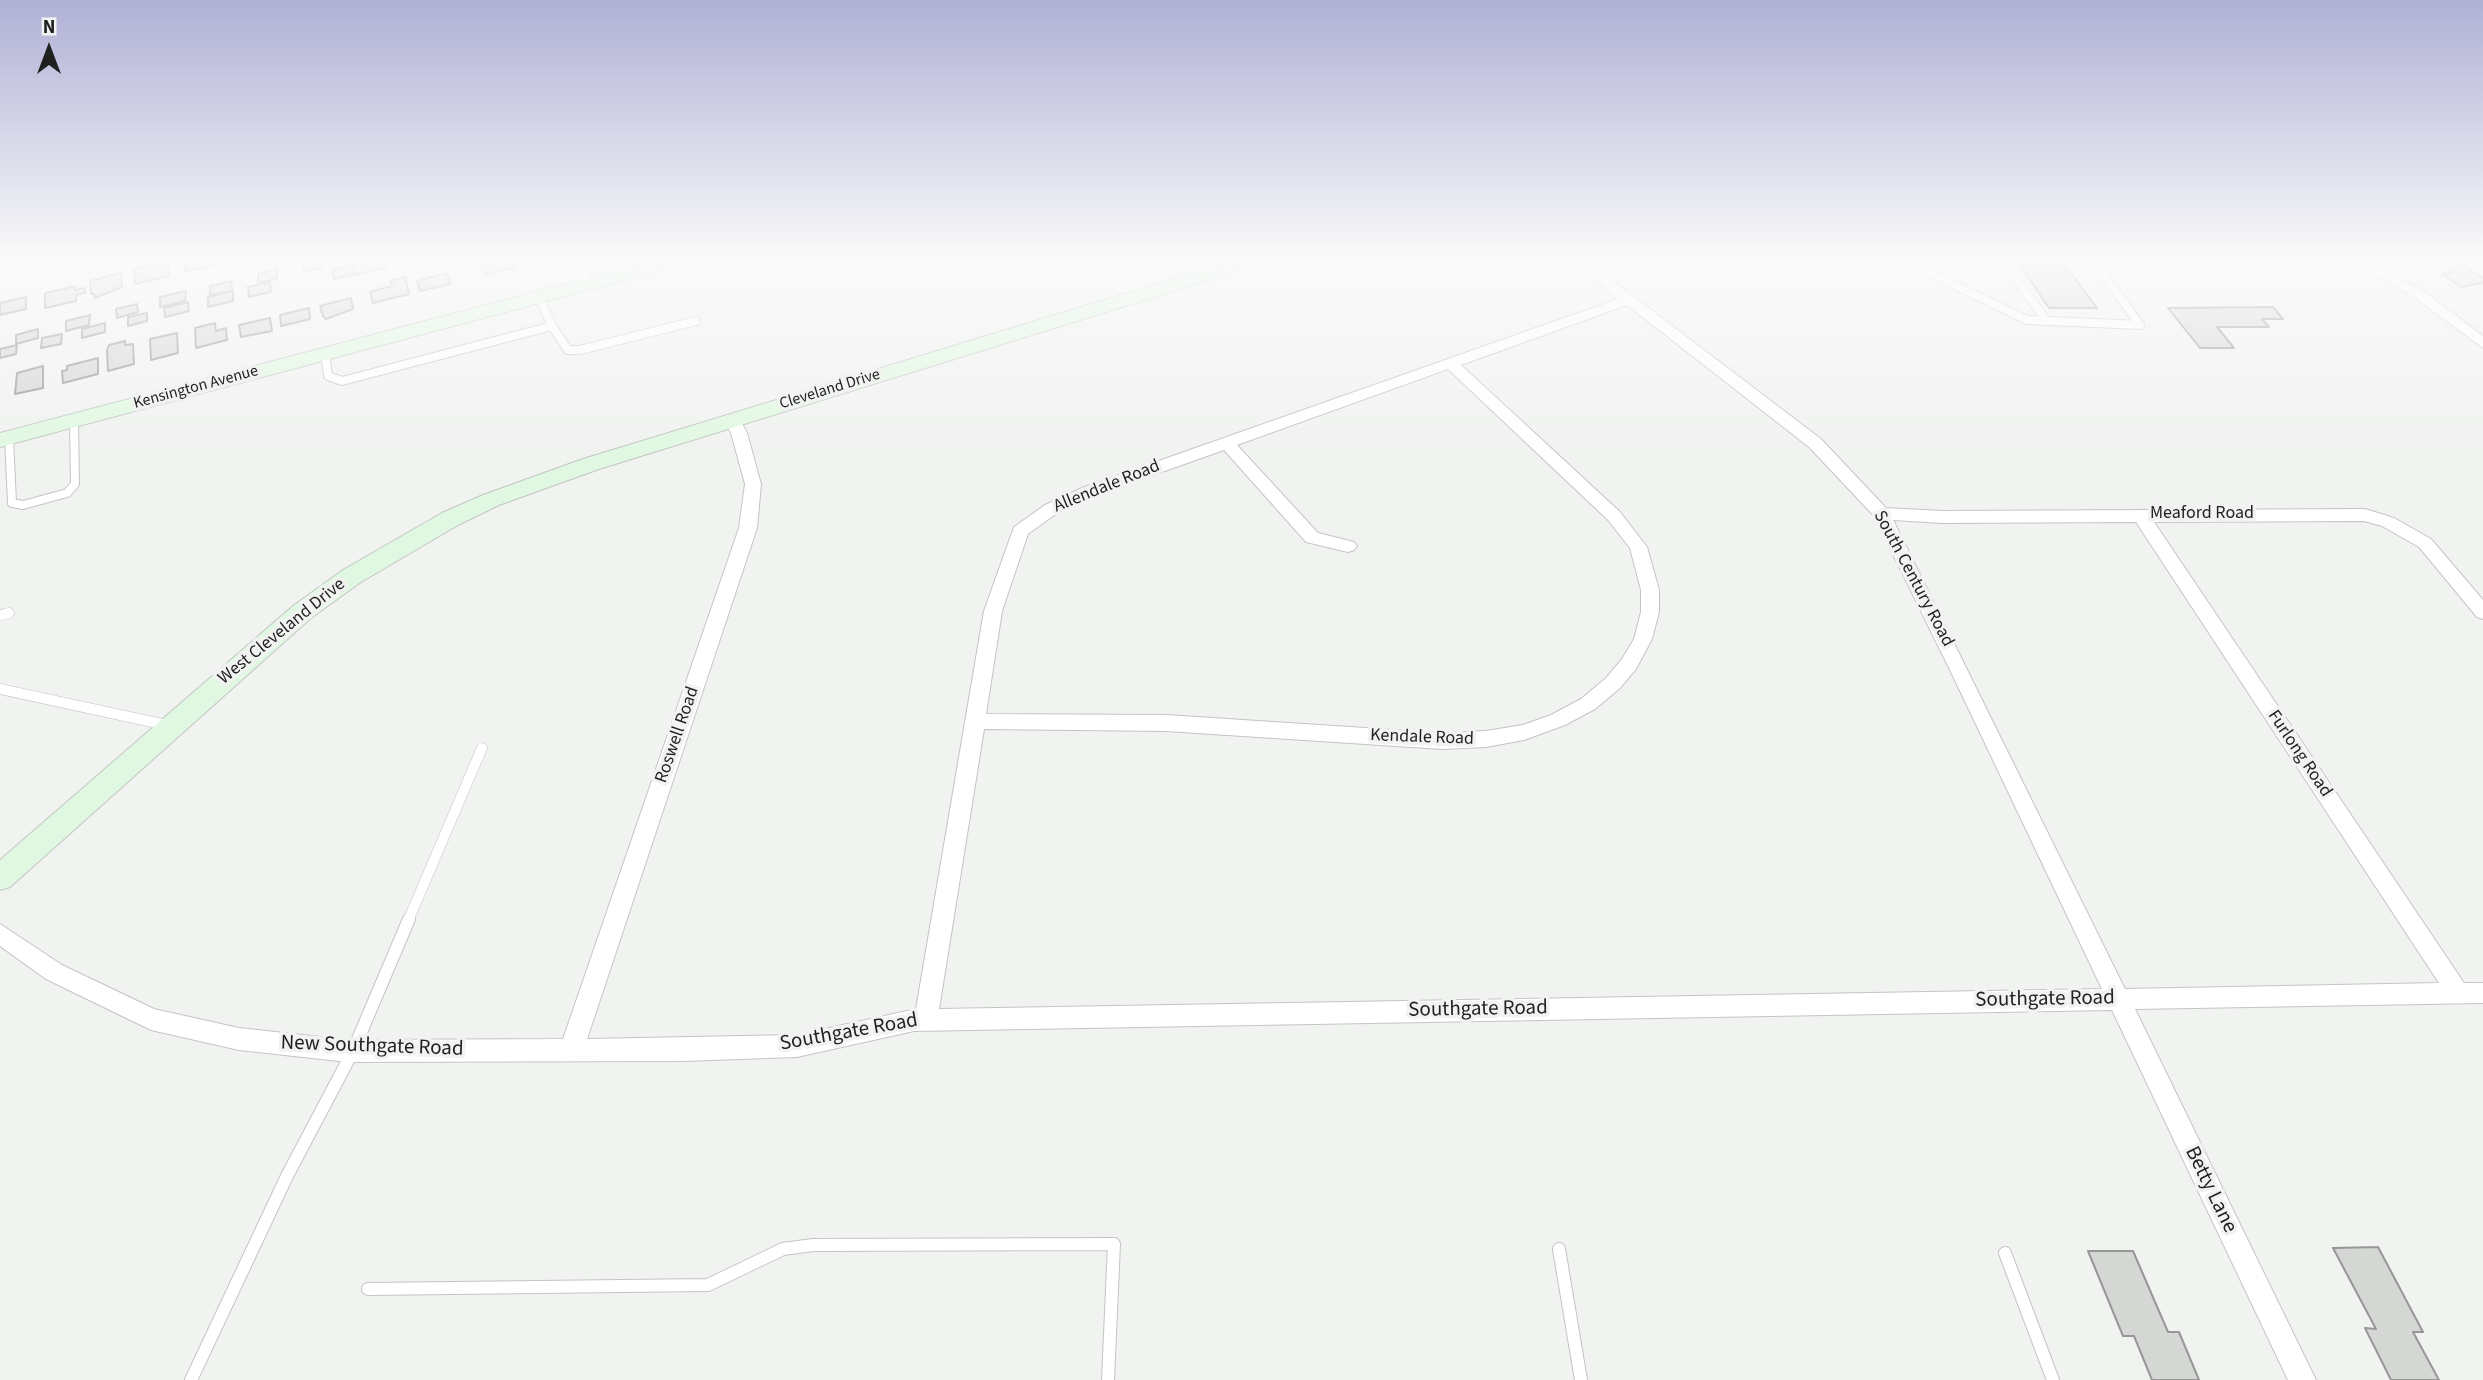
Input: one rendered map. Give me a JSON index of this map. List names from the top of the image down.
{
  "streets": {
    "street": [
      "Kensington Avenue",
      "Cleveland Drive",
      "Allendale Road",
      "Meaford Road",
      "South Century Road",
      "West Cleveland Drive",
      "Roswell Road",
      "Kendale Road",
      "Furlong Road",
      "Southgate Road",
      "New Southgate Road",
      "Betty Lane"
    ]
  },
  "crossings": [
    ["Cleveland Drive", "West Cleveland Drive"],
    ["Cleveland Drive", "Roswell Road"],
    ["Allendale Road", "Kendale Road"],
    ["Allendale Road", "Southgate Road"],
    ["Meaford Road", "South Century Road"],
    ["Meaford Road", "Furlong Road"],
    ["South Century Road", "Southgate Road"],
    ["South Century Road", "Betty Lane"],
    ["Roswell Road", "Southgate Road"],
    ["Furlong Road", "Southgate Road"],
    ["Southgate Road", "New Southgate Road"],
    ["Southgate Road", "Betty Lane"]
  ],
  "north": "top"
}
